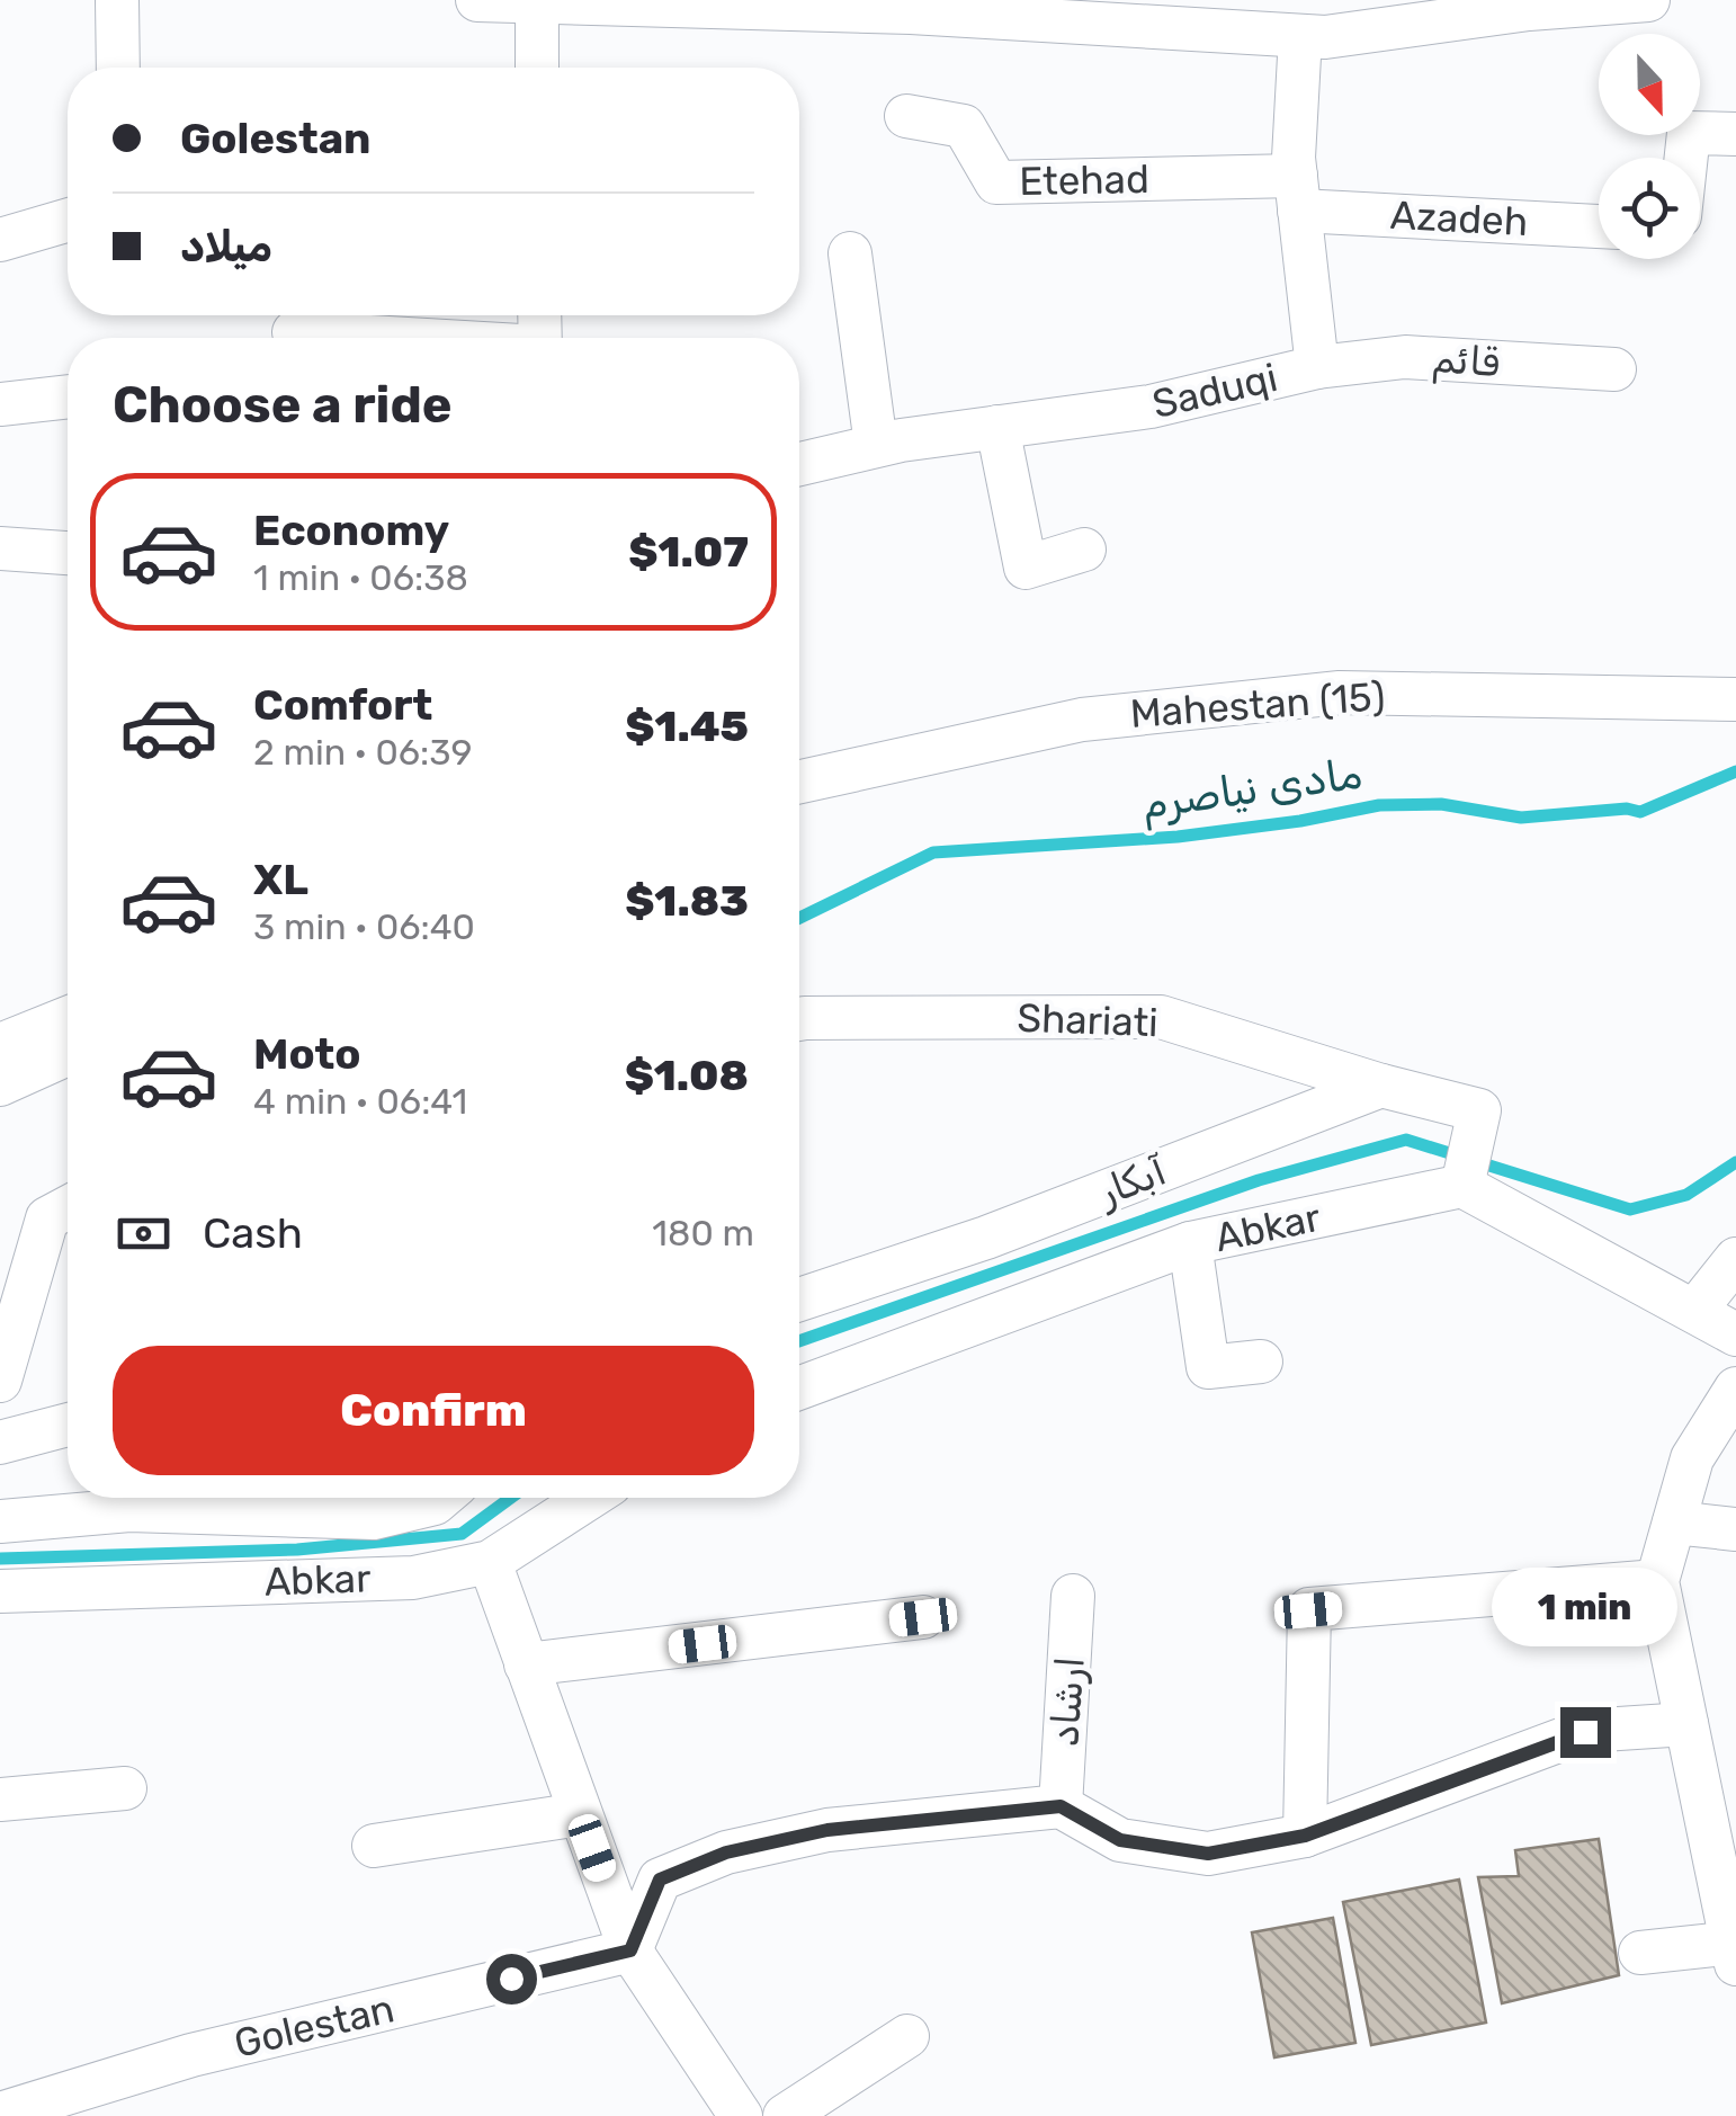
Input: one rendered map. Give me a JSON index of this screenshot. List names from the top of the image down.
{
  "streets": {
    "street": [
      "Etehad",
      "Azadeh",
      "قائم",
      "Saduqi",
      "Mahestan (15)",
      "Shariati",
      "آبکار",
      "Abkar",
      "ارشاد",
      "Golestan"
    ]
  },
  "crossings": [
    ["Etehad", "Azadeh"],
    ["Etehad", "Saduqi"],
    ["Azadeh", "Saduqi"],
    ["قائم", "Saduqi"],
    ["Shariati", "آبکار"]
  ],
  "water": ["مادی نیاصرم"],
  "north": "bottom",
  "page": {
    "banner": ["Golestan", "میلاد"],
    "heading": "Choose a ride",
    "list": [
      {
        "name": "Economy",
        "note": "1 min · 06:38",
        "value": "$1.07"
      },
      {
        "name": "Comfort",
        "note": "2 min · 06:39",
        "value": "$1.45"
      },
      {
        "name": "XL",
        "note": "3 min · 06:40",
        "value": "$1.83"
      },
      {
        "name": "Moto",
        "note": "4 min · 06:41",
        "value": "$1.08"
      }
    ],
    "pay": ["Cash", "180 m"],
    "buttons": "Confirm",
    "bubble": "1 min"
  }
}
